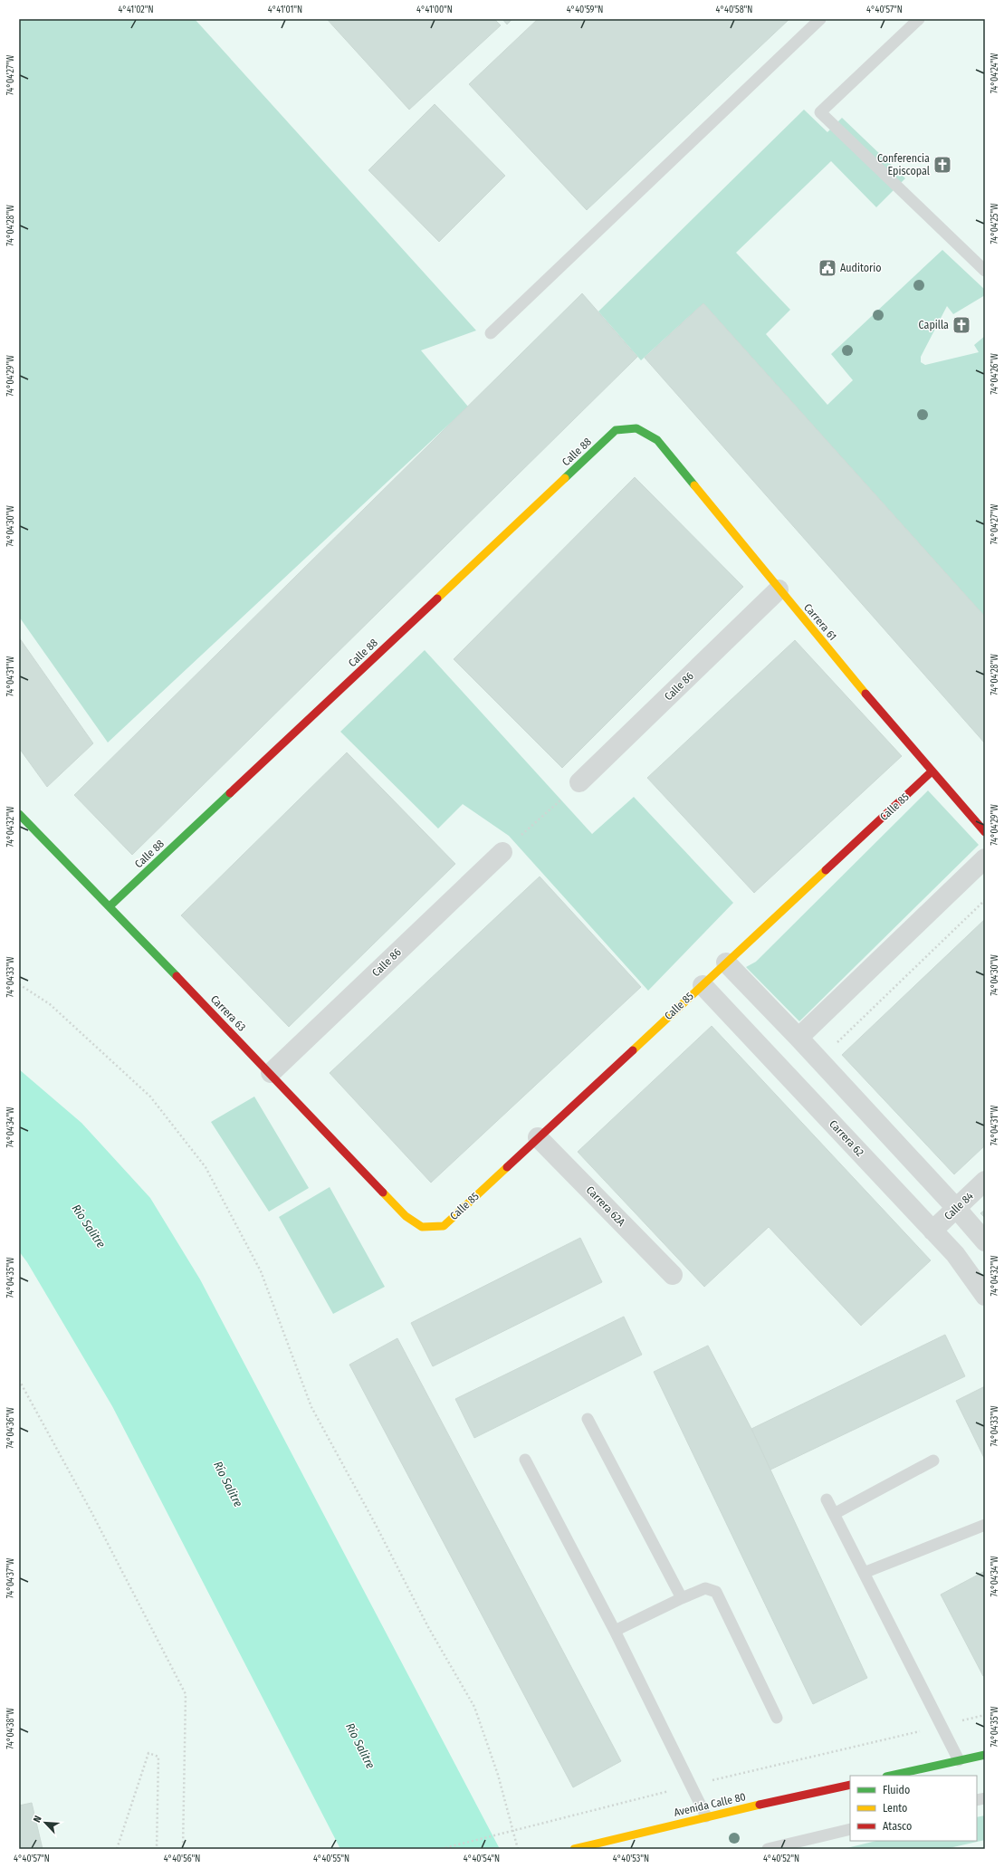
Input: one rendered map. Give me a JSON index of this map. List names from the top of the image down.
{
  "streets": {
    "main road": [
      "Calle 88",
      "Carrera 61",
      "Calle 85",
      "Carrera 63",
      "Avenida Calle 80"
    ],
    "street": [
      "Calle 86",
      "Carrera 62",
      "Carrera 62A",
      "Calle 84"
    ]
  },
  "crossings": [
    ["Calle 88", "Carrera 61"],
    ["Calle 88", "Carrera 63"],
    ["Carrera 61", "Calle 86"],
    ["Carrera 61", "Calle 85"],
    ["Calle 86", "Carrera 63"],
    ["Calle 85", "Carrera 63"],
    ["Calle 85", "Carrera 62"],
    ["Calle 85", "Carrera 62A"],
    ["Carrera 62", "Calle 84"]
  ],
  "water": ["Río Salitre"],
  "places": {
    "church": ["Conferencia Episcopal", "Capilla"],
    "public building": ["Auditorio"]
  },
  "legend": ["Fluido", "Lento", "Atasco"],
  "north": "top left",
  "coordinates": [
    "4°41'02\"N",
    "4°41'01\"N",
    "4°41'00\"N",
    "4°40'59\"N",
    "4°40'58\"N",
    "4°40'57\"N",
    "74°04'24\"W",
    "74°04'27\"W",
    "74°04'25\"W",
    "74°04'28\"W",
    "74°04'26\"W",
    "74°04'29\"W",
    "74°04'30\"W",
    "74°04'31\"W",
    "74°04'32\"W",
    "74°04'33\"W",
    "74°04'34\"W",
    "74°04'35\"W",
    "74°04'36\"W",
    "74°04'37\"W",
    "74°04'38\"W",
    "4°40'56\"N",
    "4°40'55\"N",
    "4°40'54\"N",
    "4°40'53\"N",
    "4°40'52\"N"
  ]
}
